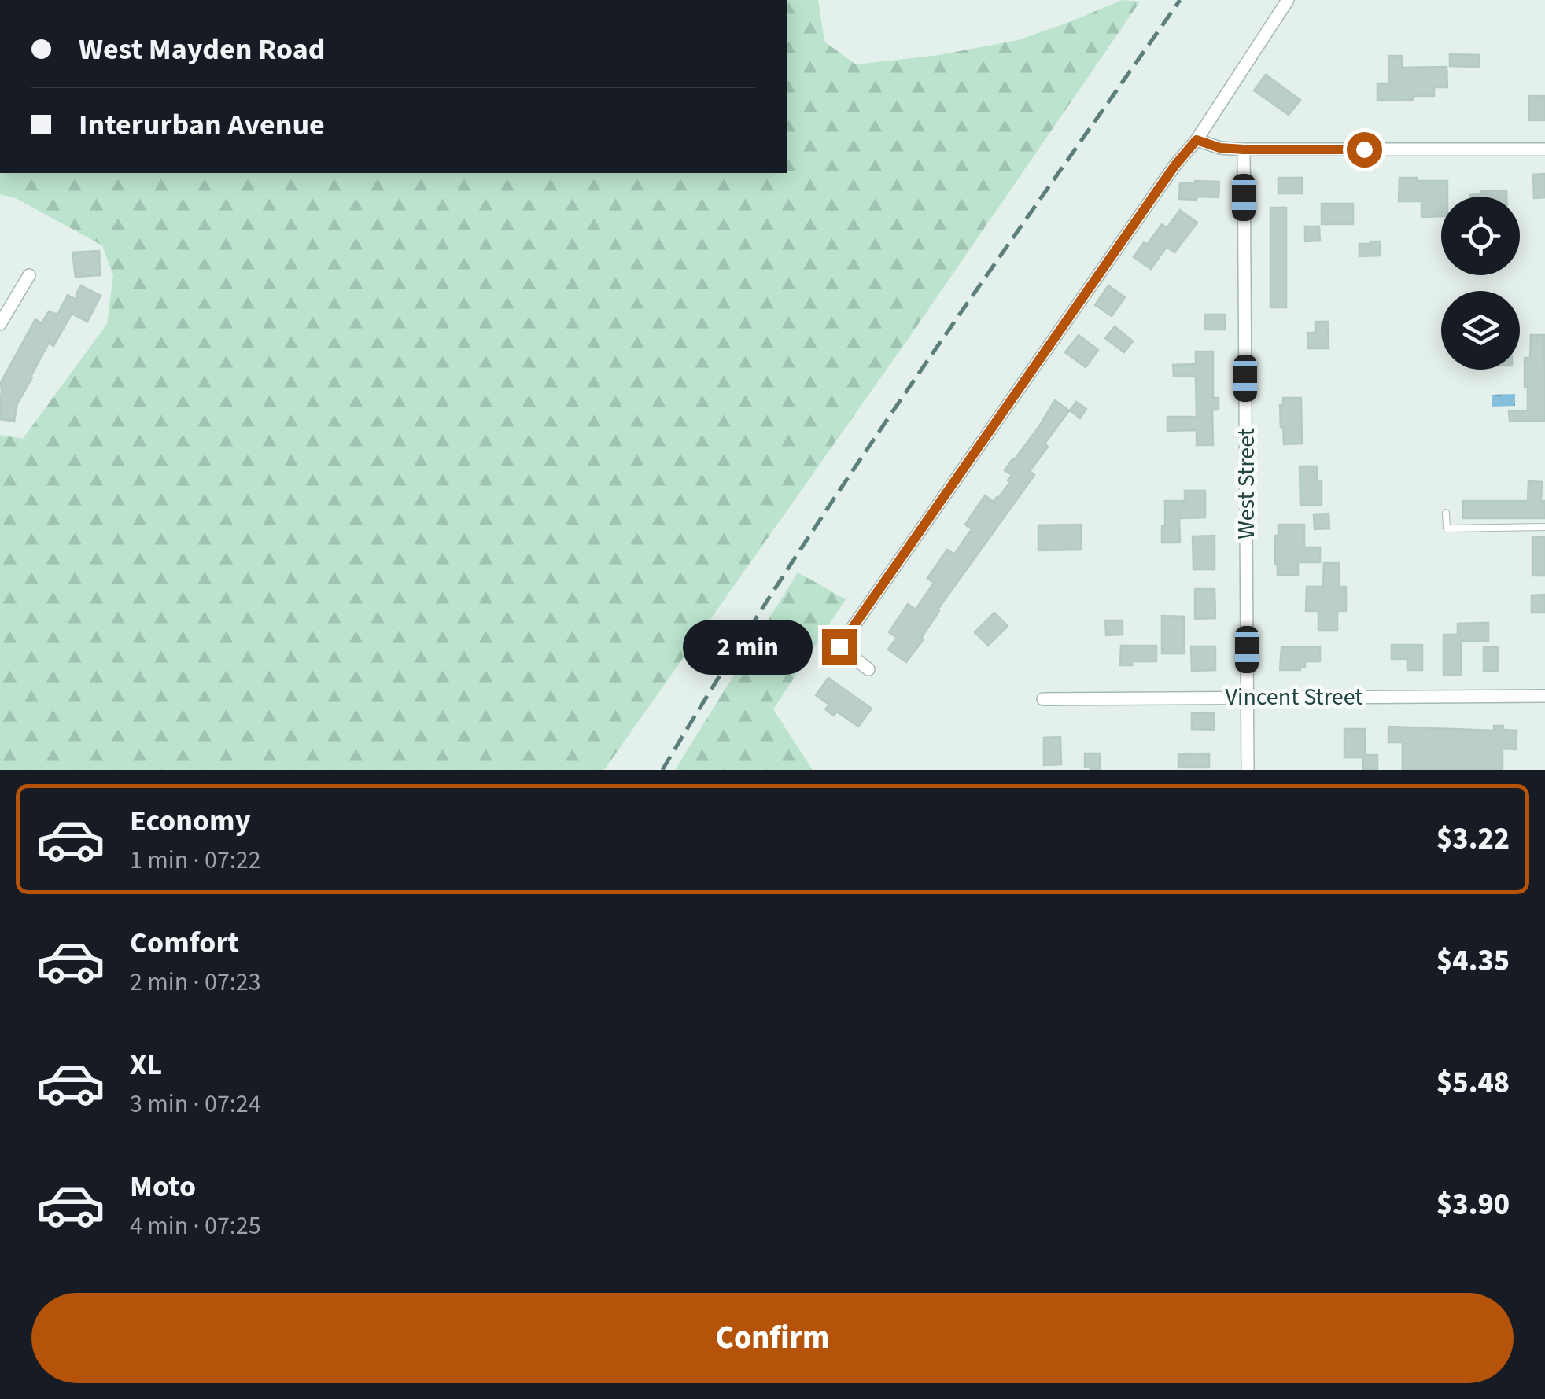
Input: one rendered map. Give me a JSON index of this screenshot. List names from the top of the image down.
{
  "streets": {
    "street": ["West Street", "Vincent Street"]
  },
  "crossings": [
    ["West Street", "Vincent Street"]
  ],
  "page": {
    "banner": ["West Mayden Road", "Interurban Avenue"],
    "bubble": "2 min",
    "list": [
      {
        "name": "Economy",
        "note": "1 min · 07:22",
        "value": "$3.22"
      },
      {
        "name": "Comfort",
        "note": "2 min · 07:23",
        "value": "$4.35"
      },
      {
        "name": "XL",
        "note": "3 min · 07:24",
        "value": "$5.48"
      },
      {
        "name": "Moto",
        "note": "4 min · 07:25",
        "value": "$3.90"
      }
    ],
    "buttons": "Confirm"
  }
}
